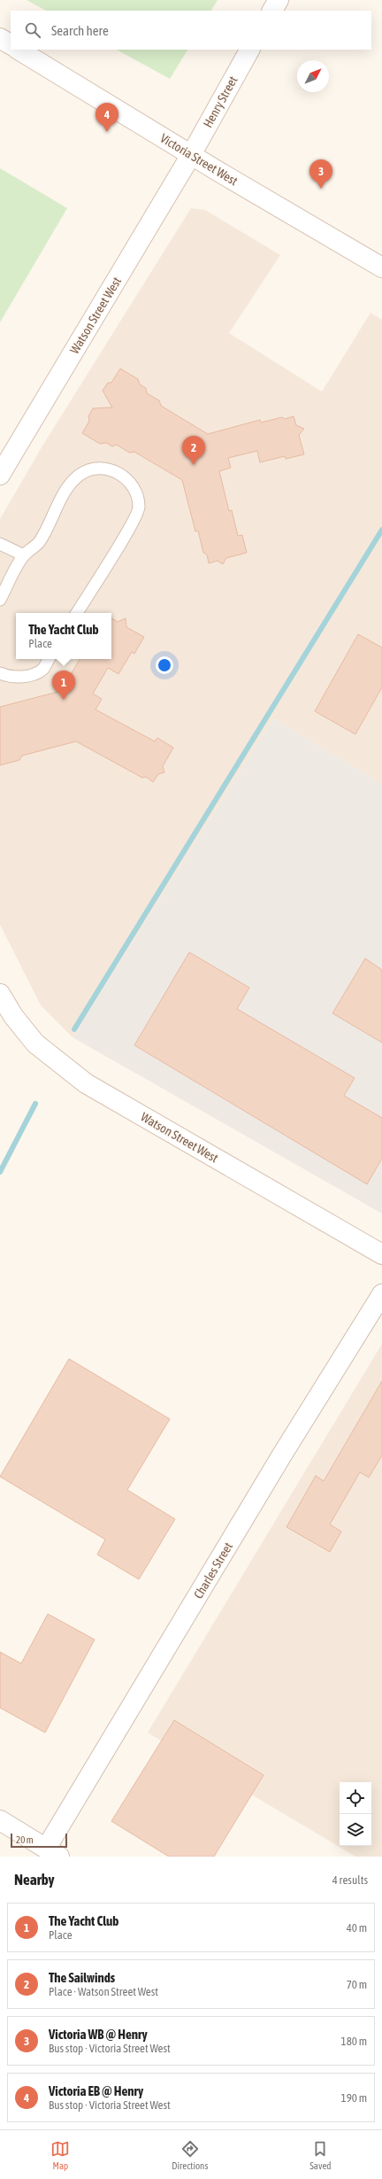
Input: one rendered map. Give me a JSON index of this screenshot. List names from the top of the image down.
{
  "streets": {
    "street": [
      "Henry Street",
      "Victoria Street West",
      "Watson Street West",
      "Charles Street"
    ]
  },
  "crossings": [
    ["Henry Street", "Victoria Street West"],
    ["Henry Street", "Watson Street West"],
    ["Victoria Street West", "Watson Street West"]
  ],
  "scale_bar": "20 m",
  "north": "top right",
  "page": {
    "search": "Search here",
    "pins": [
      "4",
      "3",
      "2",
      "1"
    ],
    "popup": ["The Yacht Club", "Place"],
    "scale": "20 m",
    "heading": ["Nearby", "4 results"],
    "list": [
      {
        "mark": "1",
        "name": "The Yacht Club",
        "note": "Place",
        "value": "40 m"
      },
      {
        "mark": "2",
        "name": "The Sailwinds",
        "note": "Place · Watson Street West",
        "value": "70 m"
      },
      {
        "mark": "3",
        "name": "Victoria WB @ Henry",
        "note": "Bus stop · Victoria Street West",
        "value": "180 m"
      },
      {
        "mark": "4",
        "name": "Victoria EB @ Henry",
        "note": "Bus stop · Victoria Street West",
        "value": "190 m"
      }
    ],
    "nav": ["Map", "Directions", "Saved"]
  }
}
